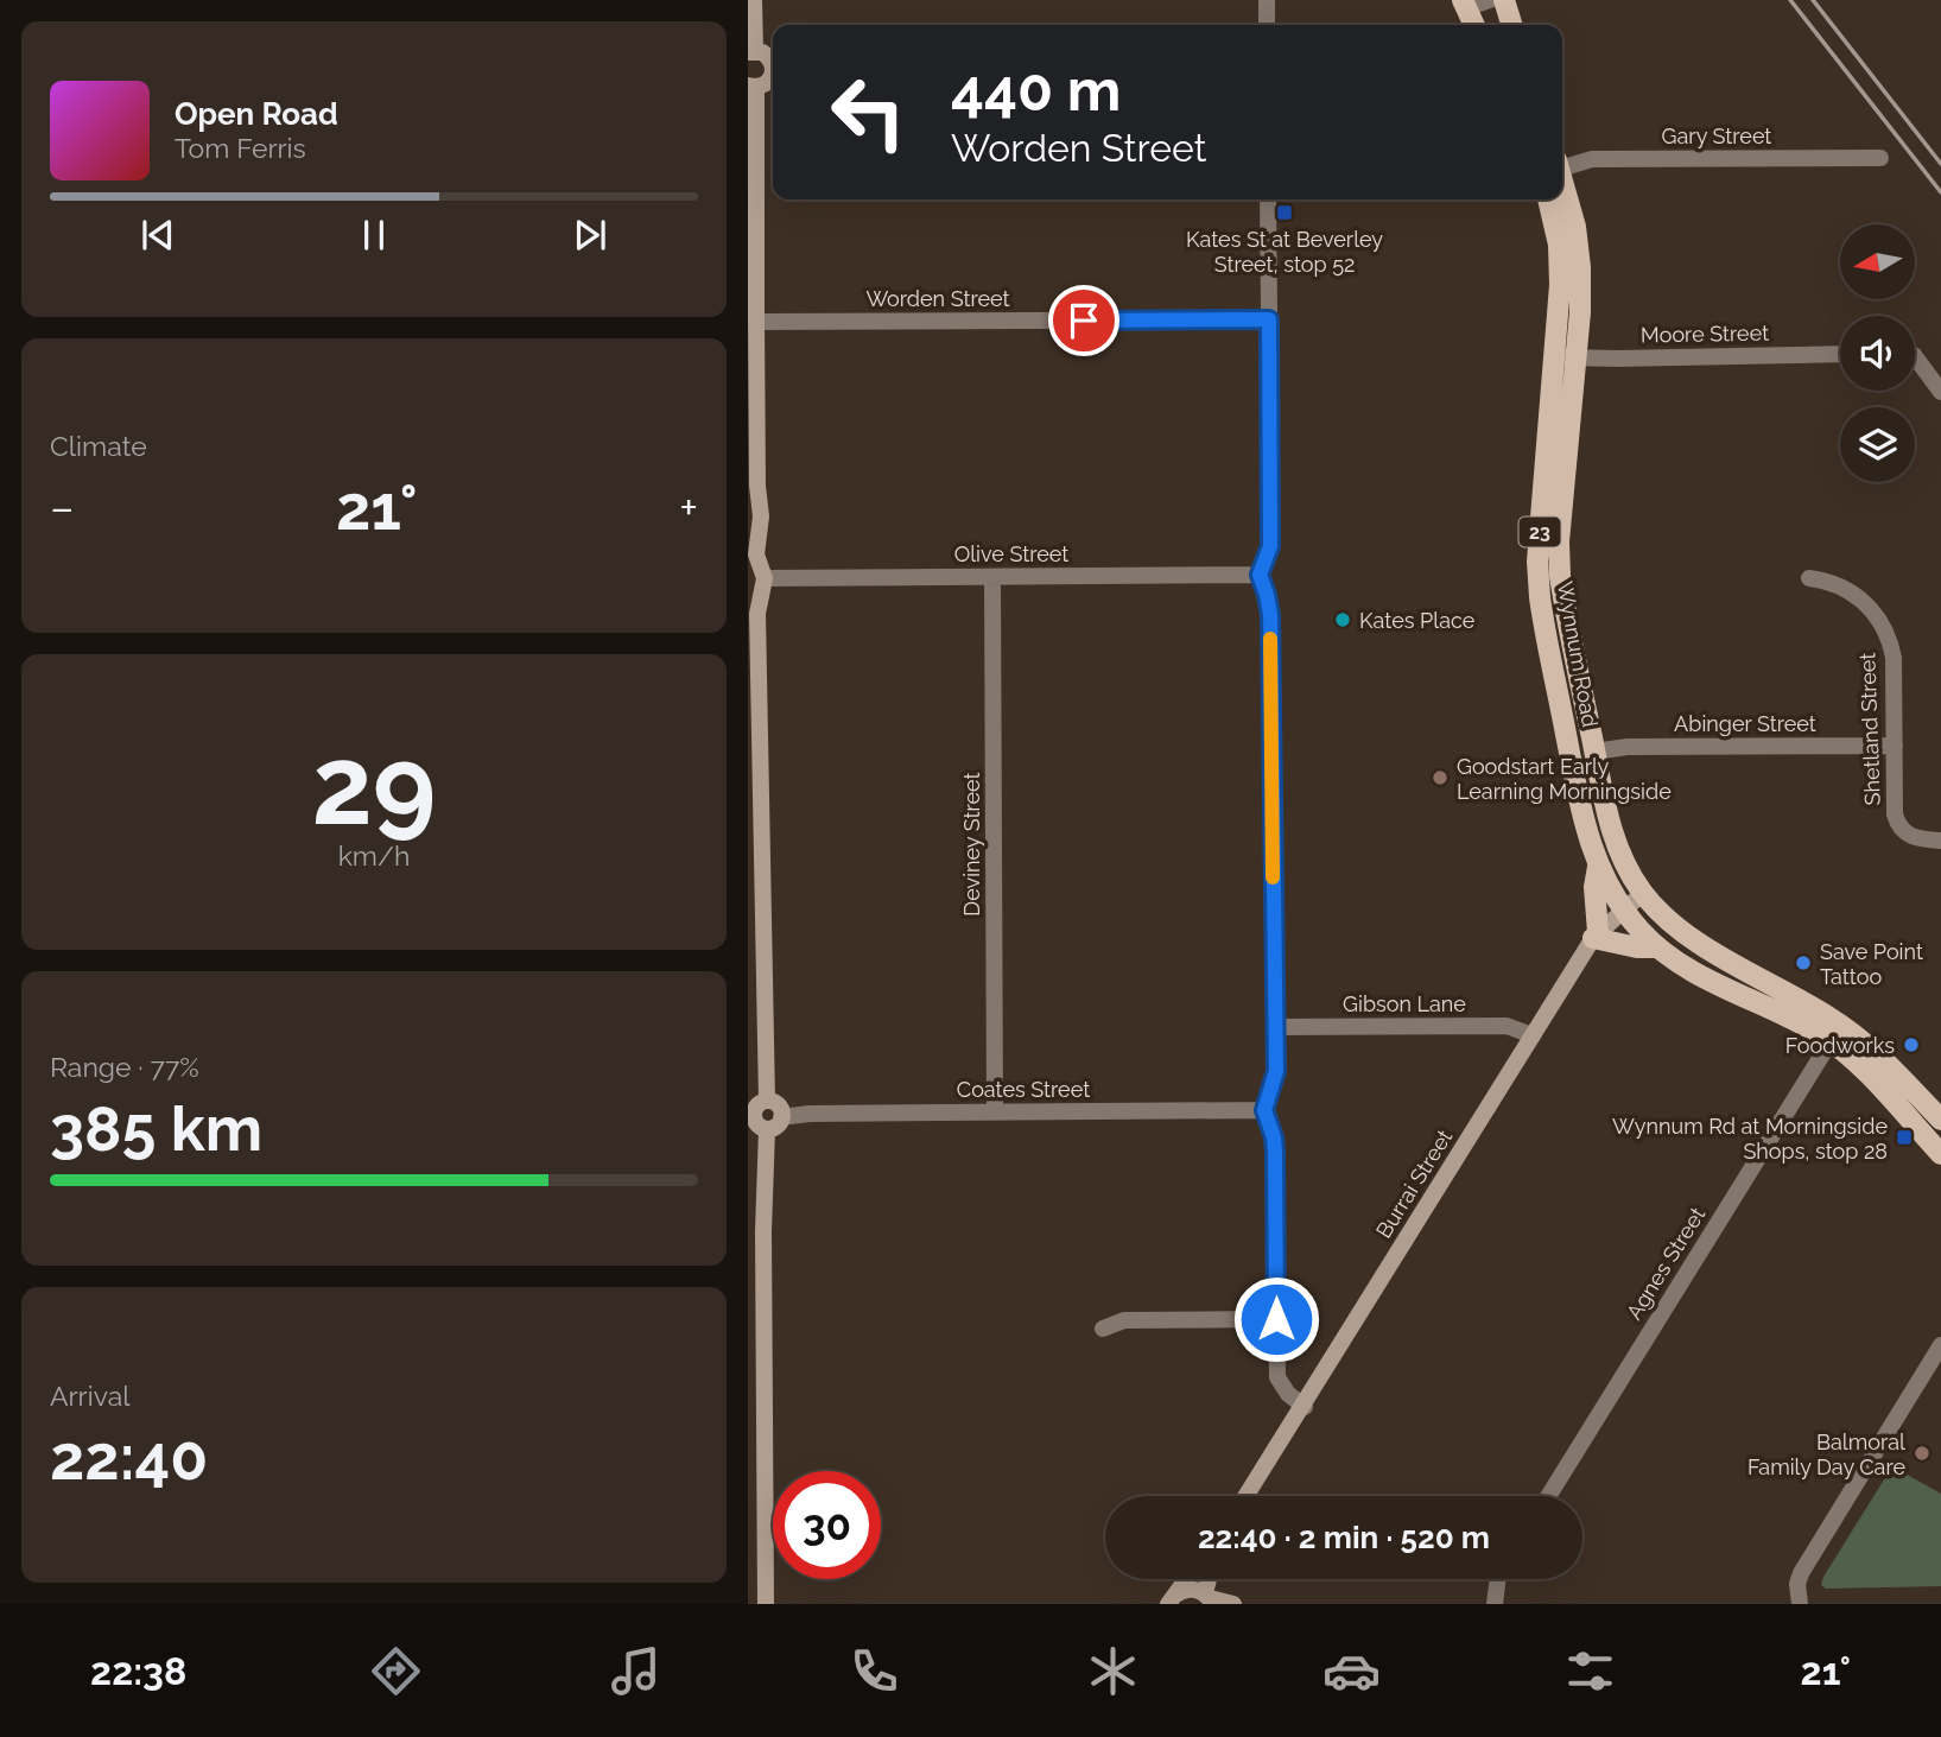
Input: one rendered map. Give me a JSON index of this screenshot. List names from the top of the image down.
{
  "streets": {
    "main road": ["23", "Wynnum Road"],
    "street": [
      "Gary Street",
      "Worden Street",
      "Moore Street",
      "Olive Street",
      "Abinger Street",
      "Shetland Street",
      "Deviney Street",
      "Gibson Lane",
      "Coates Street",
      "Burrai Street",
      "Agnes Street"
    ]
  },
  "crossings": [
    ["Moore Street", "Wynnum Road"],
    ["Olive Street", "Deviney Street"],
    ["Wynnum Road", "Abinger Street"],
    ["Wynnum Road", "Burrai Street"],
    ["Wynnum Road", "Agnes Street"],
    ["Abinger Street", "Shetland Street"],
    ["Deviney Street", "Coates Street"],
    ["Gibson Lane", "Burrai Street"]
  ],
  "places": {
    "transit": ["Kates St at Beverley Street, stop 52", "Wynnum Rd at Morningside Shops, stop 28"],
    "other": [
      "Kates Place",
      "Goodstart Early Learning Morningside",
      "Save Point Tattoo",
      "Foodworks",
      "Balmoral Family Day Care"
    ]
  },
  "north": "left",
  "page": {
    "turn": ["440 m", "Worden Street"],
    "song": ["Open Road", "Tom Ferris"],
    "tile": [
      "Climate",
      ["29", "km/h"],
      ["Range · 77%", "385 km"],
      ["Arrival", "22:40"]
    ],
    "heat": ["−", "21°", "+"],
    "limit": "30",
    "trip": "22:40 · 2 min · 520 m",
    "tabs": ["22:38", "21°"]
  }
}
